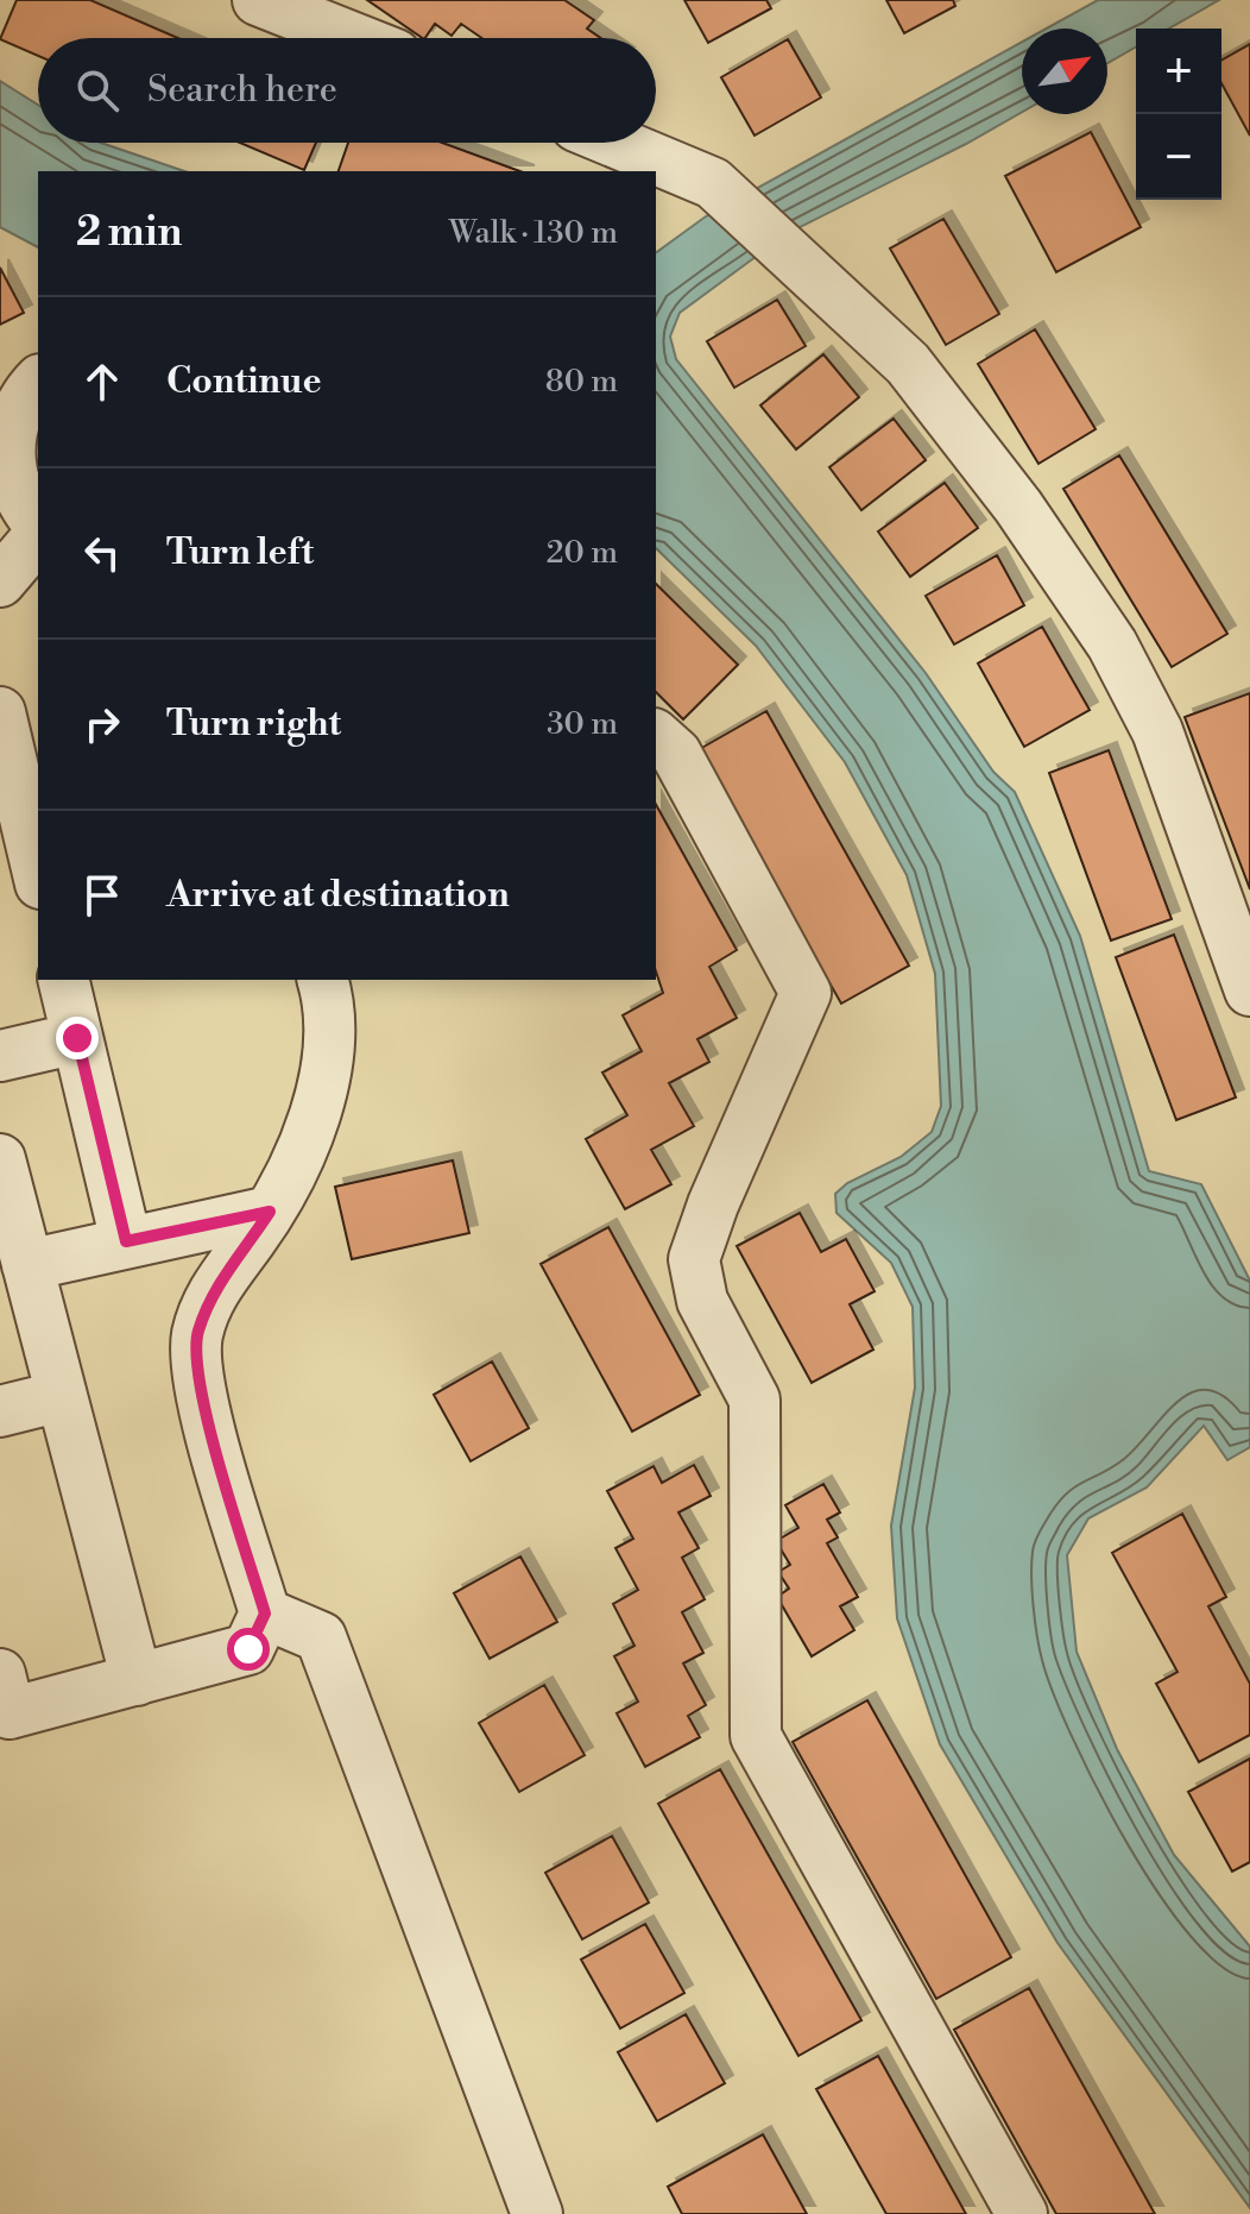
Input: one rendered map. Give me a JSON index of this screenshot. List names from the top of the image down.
{
  "north": "top right",
  "page": {
    "map_buttons": ["+", "−"],
    "search": "Search here",
    "heading": ["2 min", "Walk · 130 m"],
    "list": [
      ["Continue", "80 m"],
      ["Turn left", "20 m"],
      ["Turn right", "30 m"],
      "Arrive at destination"
    ]
  }
}
